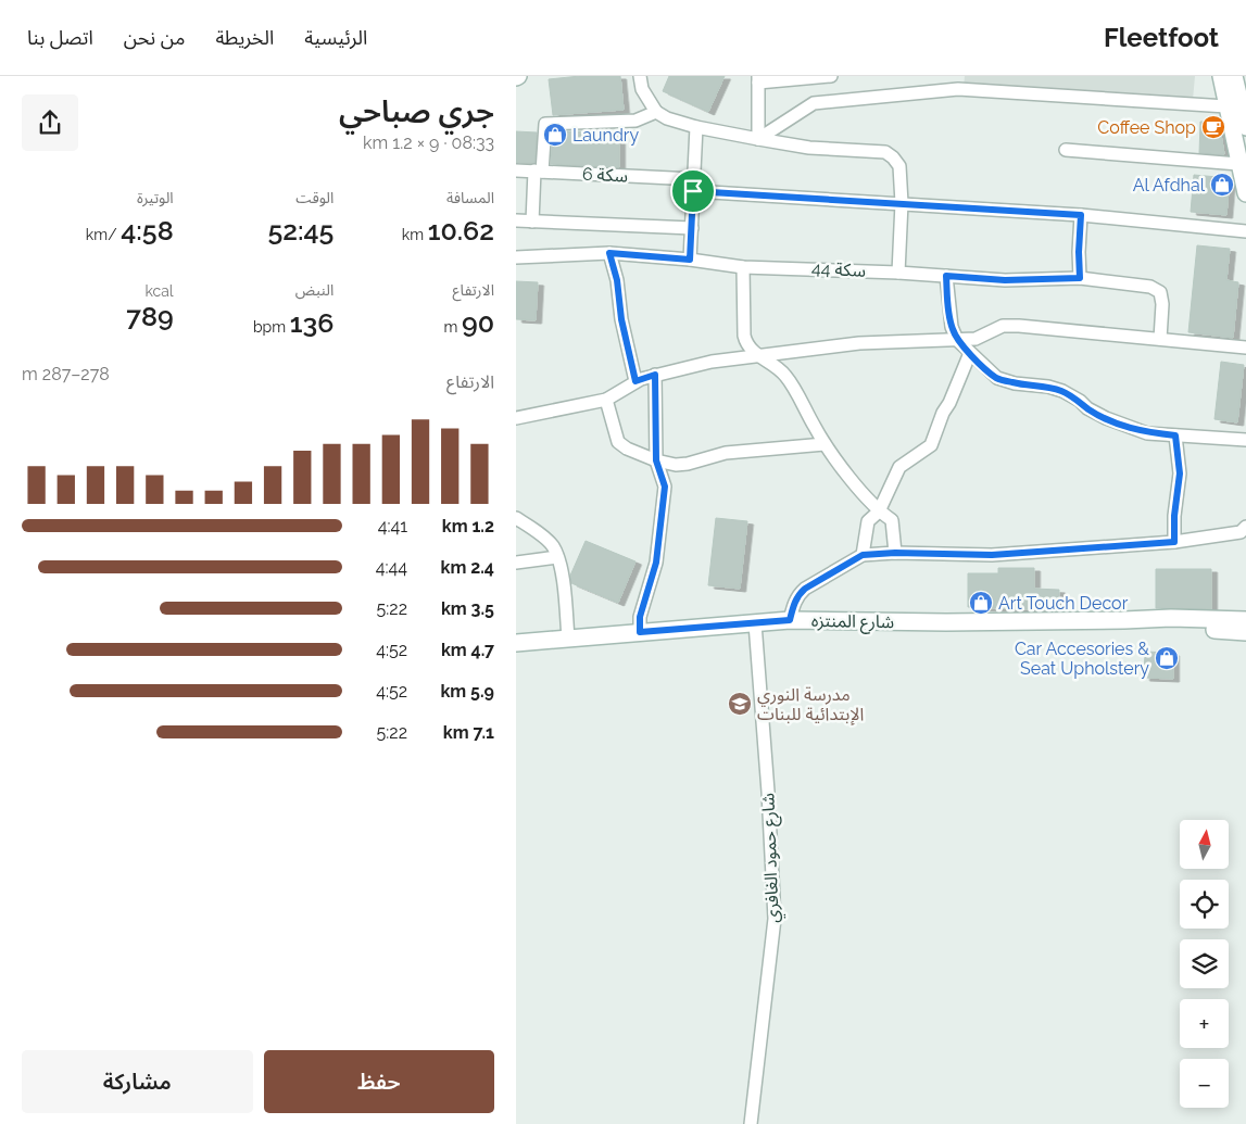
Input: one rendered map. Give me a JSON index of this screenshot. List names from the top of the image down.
{
  "streets": {
    "street": [
      "سكة 6",
      "سكة 44",
      "شارع المنتزه",
      "شارع حمود الغافري"
    ]
  },
  "crossings": [
    ["شارع المنتزه", "شارع حمود الغافري"]
  ],
  "places": {
    "cafe": ["Coffee Shop"],
    "shop": [
      "Laundry",
      "Al Afdhal",
      "Art Touch Decor",
      "Car Accesories & Seat Upholstery"
    ],
    "school or university": ["مدرسة النوري الإبتدائية للبنات"]
  },
  "north": "top",
  "page": {
    "header": "Fleetfoot",
    "nav": [
      "الرئيسية",
      "الخريطة",
      "من نحن",
      "اتصل بنا"
    ],
    "heading": ["جري صباحي", "08:33 · 9 × 1.2 km"],
    "stats": [
      ["المسافة", "10.62 km"],
      ["الوقت", "52:45"],
      ["الوتيرة", "4:58 /km"],
      ["الارتفاع", "90 m"],
      ["النبض", "136 bpm"],
      ["kcal", "789"]
    ],
    "chart": ["الارتفاع", "278–287 m"],
    "list": [
      {
        "name": "1.2 km",
        "note": "4:41"
      },
      {
        "name": "2.4 km",
        "note": "4:44"
      },
      {
        "name": "3.5 km",
        "note": "5:22"
      },
      {
        "name": "4.7 km",
        "note": "4:52"
      },
      {
        "name": "5.9 km",
        "note": "4:52"
      },
      {
        "name": "7.1 km",
        "note": "5:22"
      }
    ],
    "map_buttons": ["+", "−"],
    "buttons": ["حفظ", "مشاركة"]
  }
}
